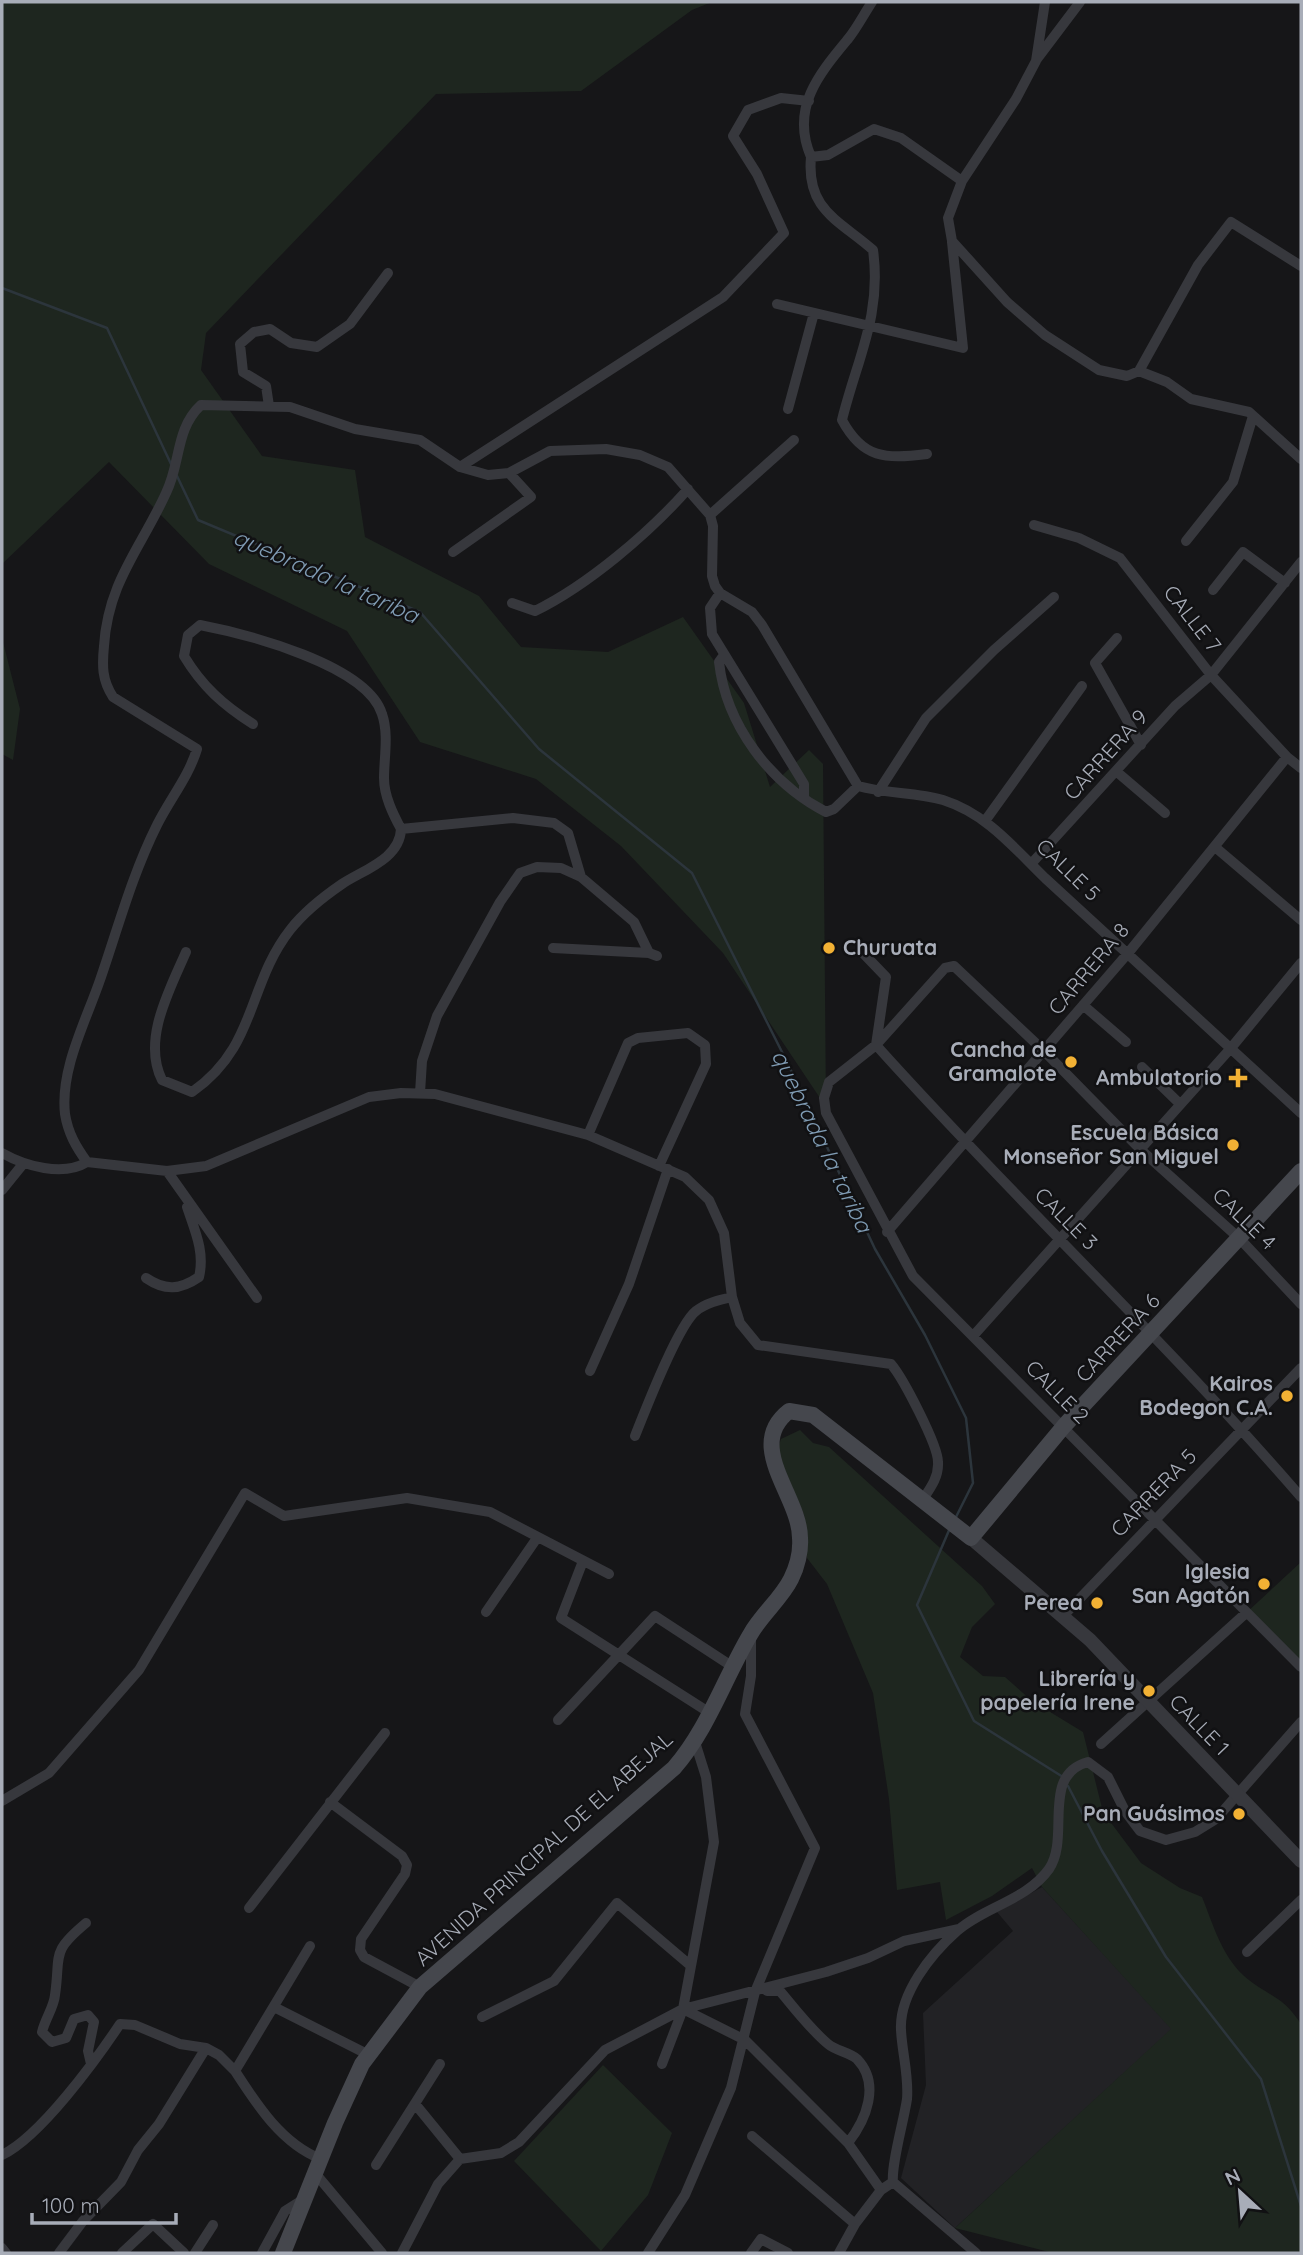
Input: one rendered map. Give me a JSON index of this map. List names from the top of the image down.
{
  "streets": {
    "main road": ["CARRERA 6", "AVENIDA PRINCIPAL DE EL ABEJAL"],
    "street": [
      "CALLE 7",
      "CARRERA 9",
      "CALLE 5",
      "CARRERA 8",
      "CALLE 3",
      "CALLE 4",
      "CALLE 2",
      "CARRERA 5",
      "CALLE 1"
    ]
  },
  "crossings": [
    ["CALLE 7", "CARRERA 9"],
    ["CALLE 7", "CARRERA 8"],
    ["CARRERA 9", "CALLE 5"],
    ["CALLE 5", "CARRERA 8"],
    ["CARRERA 8", "CALLE 3"],
    ["CARRERA 8", "CALLE 4"],
    ["CARRERA 8", "CALLE 2"],
    ["CALLE 3", "CALLE 4"],
    ["CALLE 3", "CARRERA 6"],
    ["CALLE 3", "CALLE 2"],
    ["CALLE 3", "CARRERA 5"],
    ["CALLE 4", "CARRERA 6"],
    ["CALLE 4", "CALLE 2"],
    ["CARRERA 6", "CALLE 2"],
    ["CARRERA 6", "CALLE 1"],
    ["CARRERA 6", "AVENIDA PRINCIPAL DE EL ABEJAL"],
    ["CALLE 2", "CARRERA 5"],
    ["CARRERA 5", "CALLE 1"],
    ["CALLE 1", "AVENIDA PRINCIPAL DE EL ABEJAL"]
  ],
  "water": ["quebrada la tariba"],
  "places": {
    "other": [
      "Churuata",
      "Cancha de Gramalote",
      "Escuela Básica Monseñor San Miguel",
      "Kairos Bodegon C.A.",
      "Iglesia San Agatón",
      "Perea",
      "Librería y papelería Irene",
      "Pan Guásimos"
    ],
    "health": ["Ambulatorio"]
  },
  "scale_bar": "100 m",
  "north": "top left"
}
